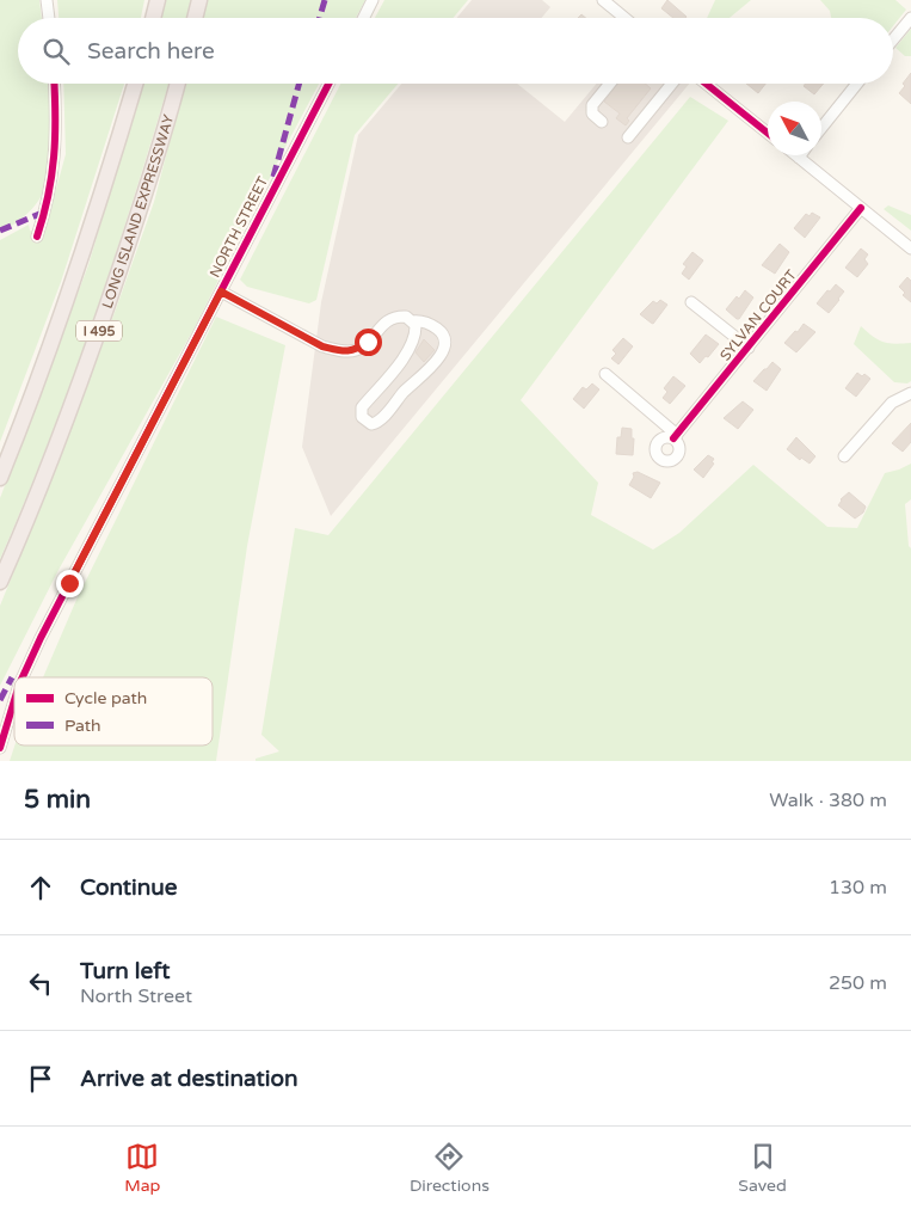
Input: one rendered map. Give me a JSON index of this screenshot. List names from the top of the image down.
{
  "streets": {
    "highway": ["LONG ISLAND EXPRESSWAY", "I 495"],
    "street": ["NORTH STREET", "SYLVAN COURT"]
  },
  "legend": ["Cycle path", "Path"],
  "north": "top left",
  "page": {
    "search": "Search here",
    "heading": ["5 min", "Walk · 380 m"],
    "list": [
      ["Continue", "130 m"],
      ["Turn left", "North Street", "250 m"],
      "Arrive at destination"
    ],
    "nav": ["Map", "Directions", "Saved"]
  }
}
